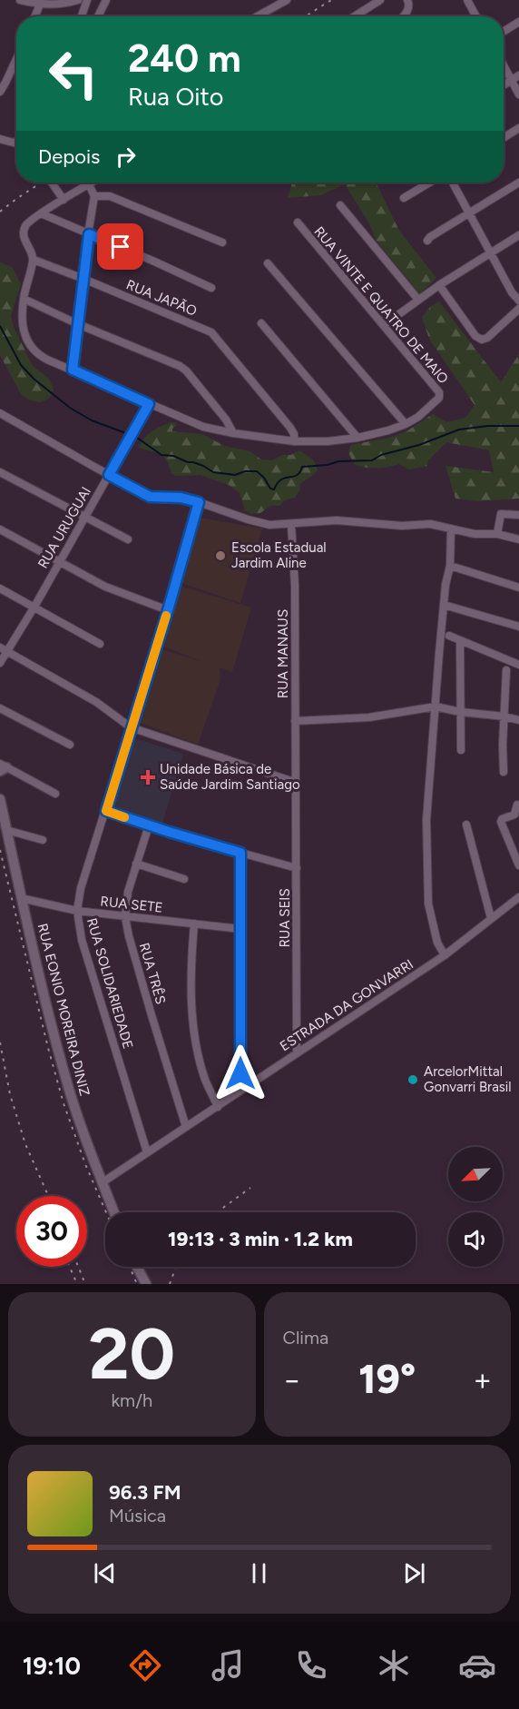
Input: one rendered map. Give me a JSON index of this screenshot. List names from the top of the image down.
{
  "streets": {
    "main road": ["RUA EONIO MOREIRA DINIZ"],
    "street": [
      "RUA JAPÃO",
      "RUA VINTE E QUATRO DE MAIO",
      "RUA URUGUAI",
      "RUA MANAUS",
      "RUA SETE",
      "RUA SEIS",
      "RUA TRÊS",
      "RUA SOLIDARIEDADE",
      "ESTRADA DA GONVARRI"
    ]
  },
  "crossings": [
    ["RUA MANAUS", "RUA SEIS"],
    ["RUA SETE", "RUA TRÊS"],
    ["RUA SETE", "RUA SOLIDARIEDADE"],
    ["RUA SETE", "RUA EONIO MOREIRA DINIZ"],
    ["RUA SEIS", "ESTRADA DA GONVARRI"],
    ["RUA TRÊS", "ESTRADA DA GONVARRI"],
    ["RUA SOLIDARIEDADE", "ESTRADA DA GONVARRI"],
    ["ESTRADA DA GONVARRI", "RUA EONIO MOREIRA DINIZ"]
  ],
  "places": {
    "other": ["Escola Estadual Jardim Aline", "ArcelorMittal Gonvarri Brasil"],
    "health": ["Unidade Básica de Saúde Jardim Santiago"]
  },
  "north": "bottom left",
  "page": {
    "turn": ["240 m", "Rua Oito"],
    "then": "Depois",
    "limit": "30",
    "trip": "19:13 · 3 min · 1.2 km",
    "tile": [
      ["20", "km/h"],
      "Clima"
    ],
    "heat": ["−", "19°", "+"],
    "song": ["96.3 FM", "Música"],
    "tabs": "19:10"
  }
}
